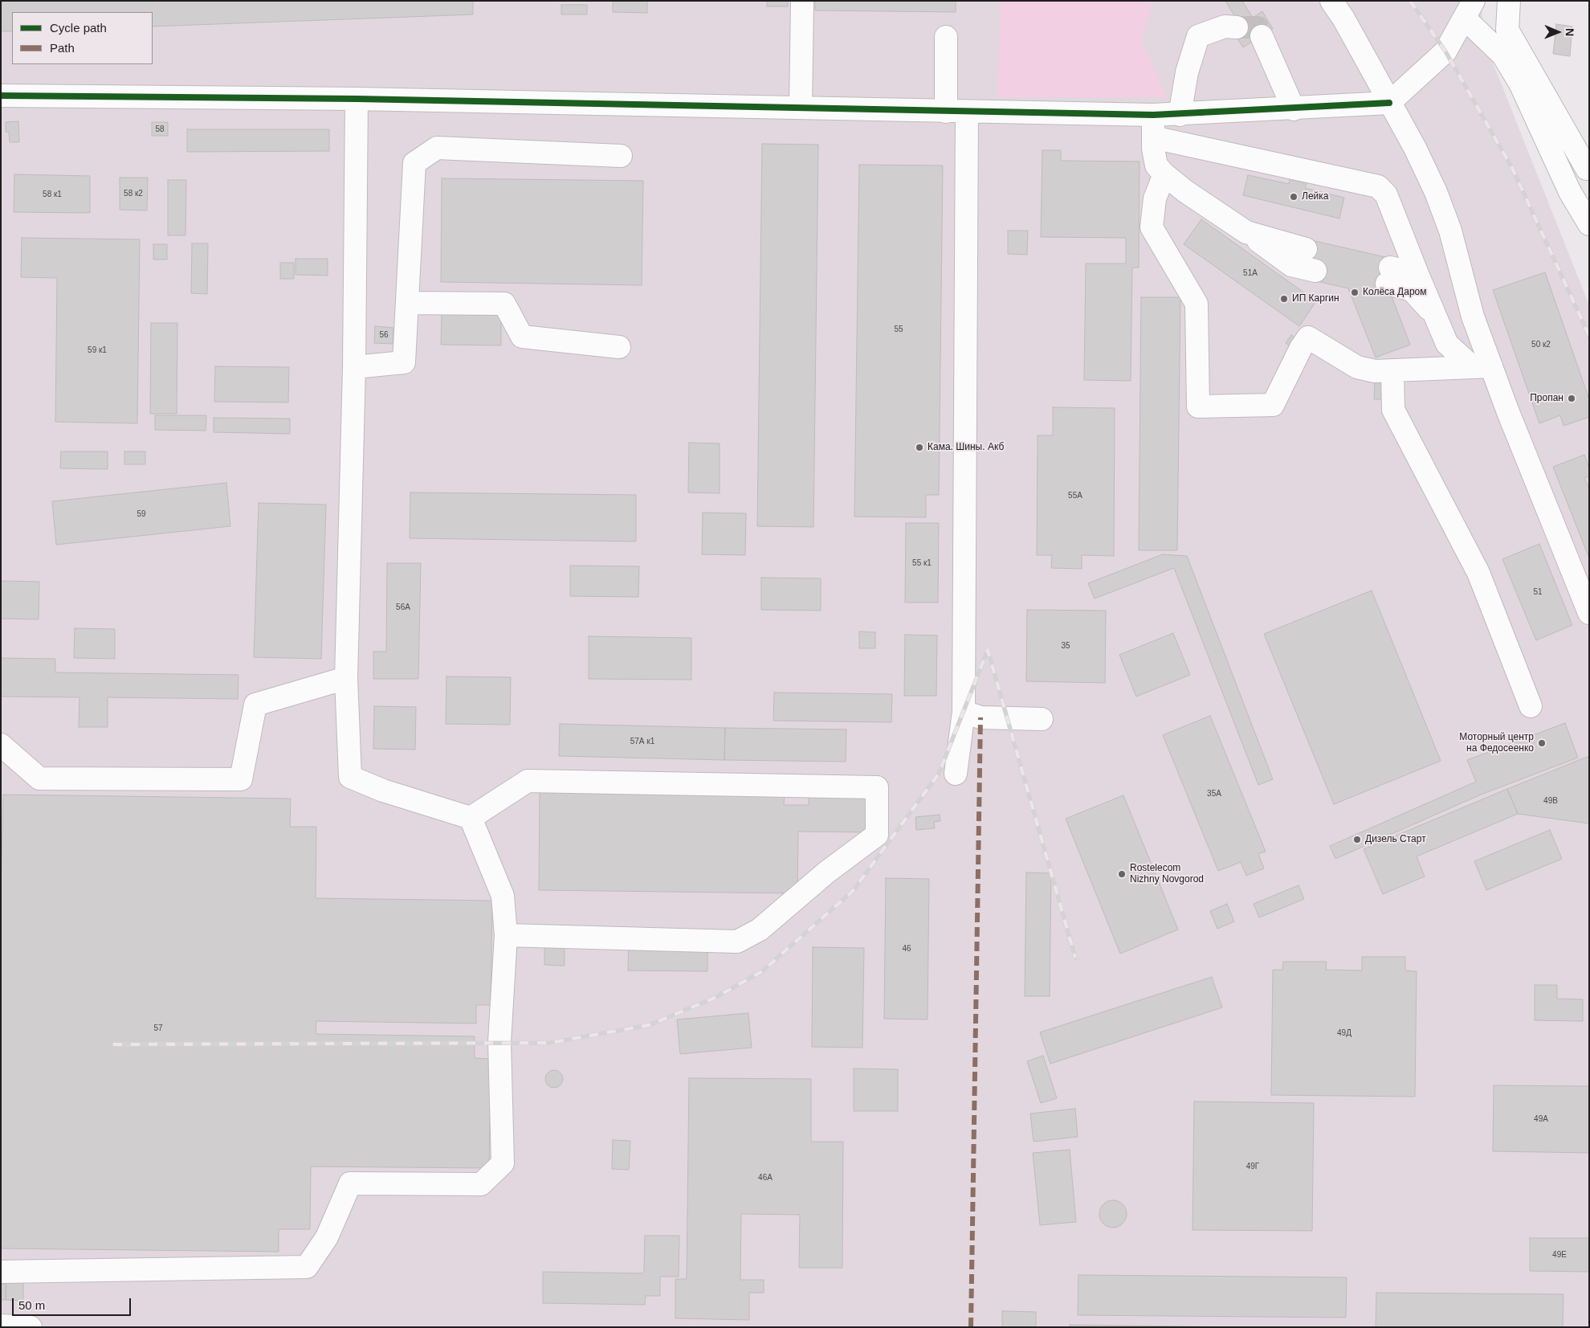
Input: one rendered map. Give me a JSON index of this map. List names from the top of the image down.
{
  "places": [
    "Лейка",
    "Колёса Даром",
    "ИП Каргин",
    "Пропан",
    "Кама. Шины. Акб",
    "Моторный центр на Федосеенко",
    "Дизель Старт",
    "Rostelecom Nizhny Novgorod"
  ],
  "house_numbers": [
    "58",
    "58 к2",
    "58 к1",
    "51А",
    "55",
    "56",
    "50 к2",
    "59 к1",
    "55А",
    "59",
    "55 к1",
    "51",
    "56А",
    "35",
    "57А к1",
    "35А",
    "49В",
    "46",
    "57",
    "49Д",
    "49А",
    "49Г",
    "46А",
    "49Е"
  ],
  "legend": ["Cycle path", "Path"],
  "scale_bar": "50 m",
  "north": "right"
}
